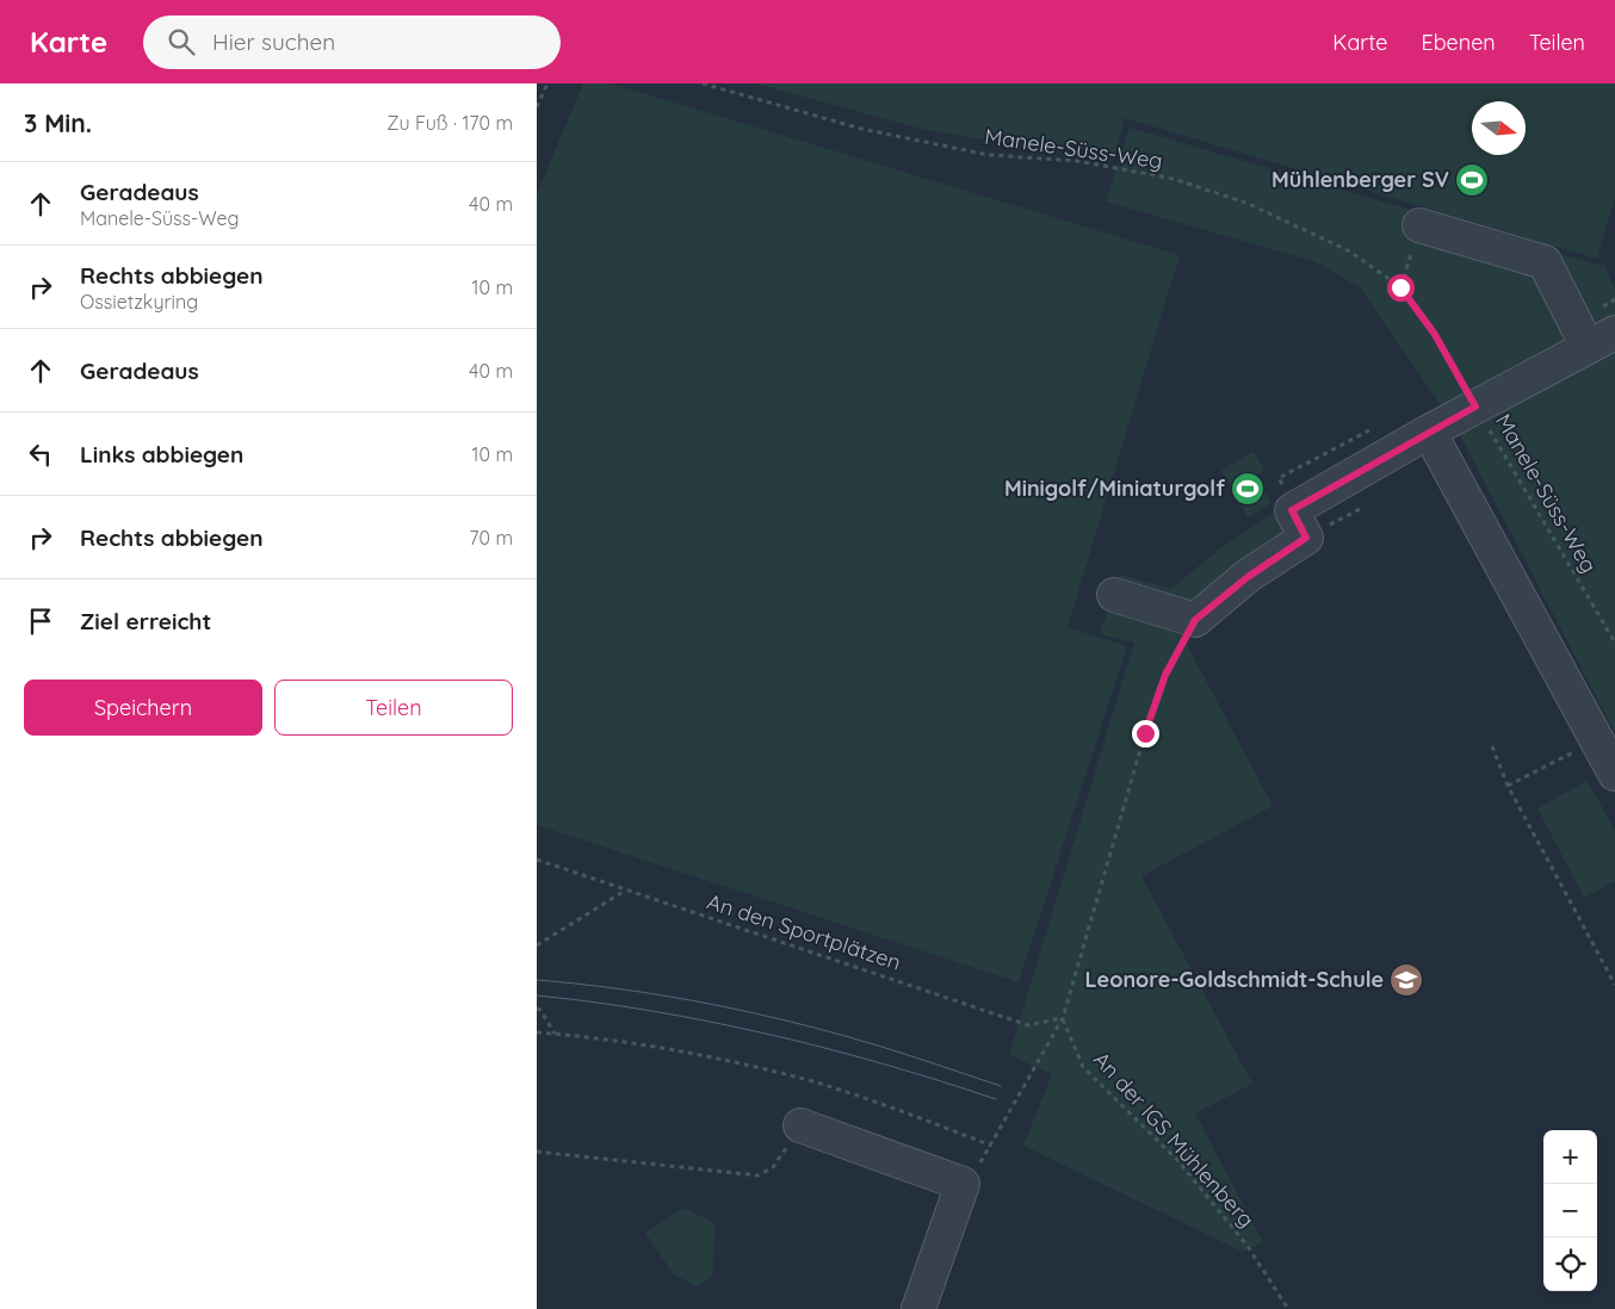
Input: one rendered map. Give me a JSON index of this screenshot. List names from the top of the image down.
{
  "streets": {
    "path": ["Manele-Süss-Weg", "An den Sportplätzen", "An der IGS Mühlenberg"]
  },
  "crossings": [
    ["An den Sportplätzen", "An der IGS Mühlenberg"]
  ],
  "places": {
    "sports": ["Mühlenberger SV", "Minigolf/Miniaturgolf"],
    "school or university": ["Leonore-Goldschmidt-Schule"]
  },
  "north": "right",
  "page": {
    "header": "Karte",
    "search": "Hier suchen",
    "nav": ["Karte", "Ebenen", "Teilen"],
    "heading": ["3 Min.", "Zu Fuß · 170 m"],
    "list": [
      ["Geradeaus", "Manele-Süss-Weg", "40 m"],
      ["Rechts abbiegen", "Ossietzkyring", "10 m"],
      ["Geradeaus", "40 m"],
      ["Links abbiegen", "10 m"],
      ["Rechts abbiegen", "70 m"],
      "Ziel erreicht"
    ],
    "buttons": ["Speichern", "Teilen"],
    "map_buttons": ["+", "−"]
  }
}
